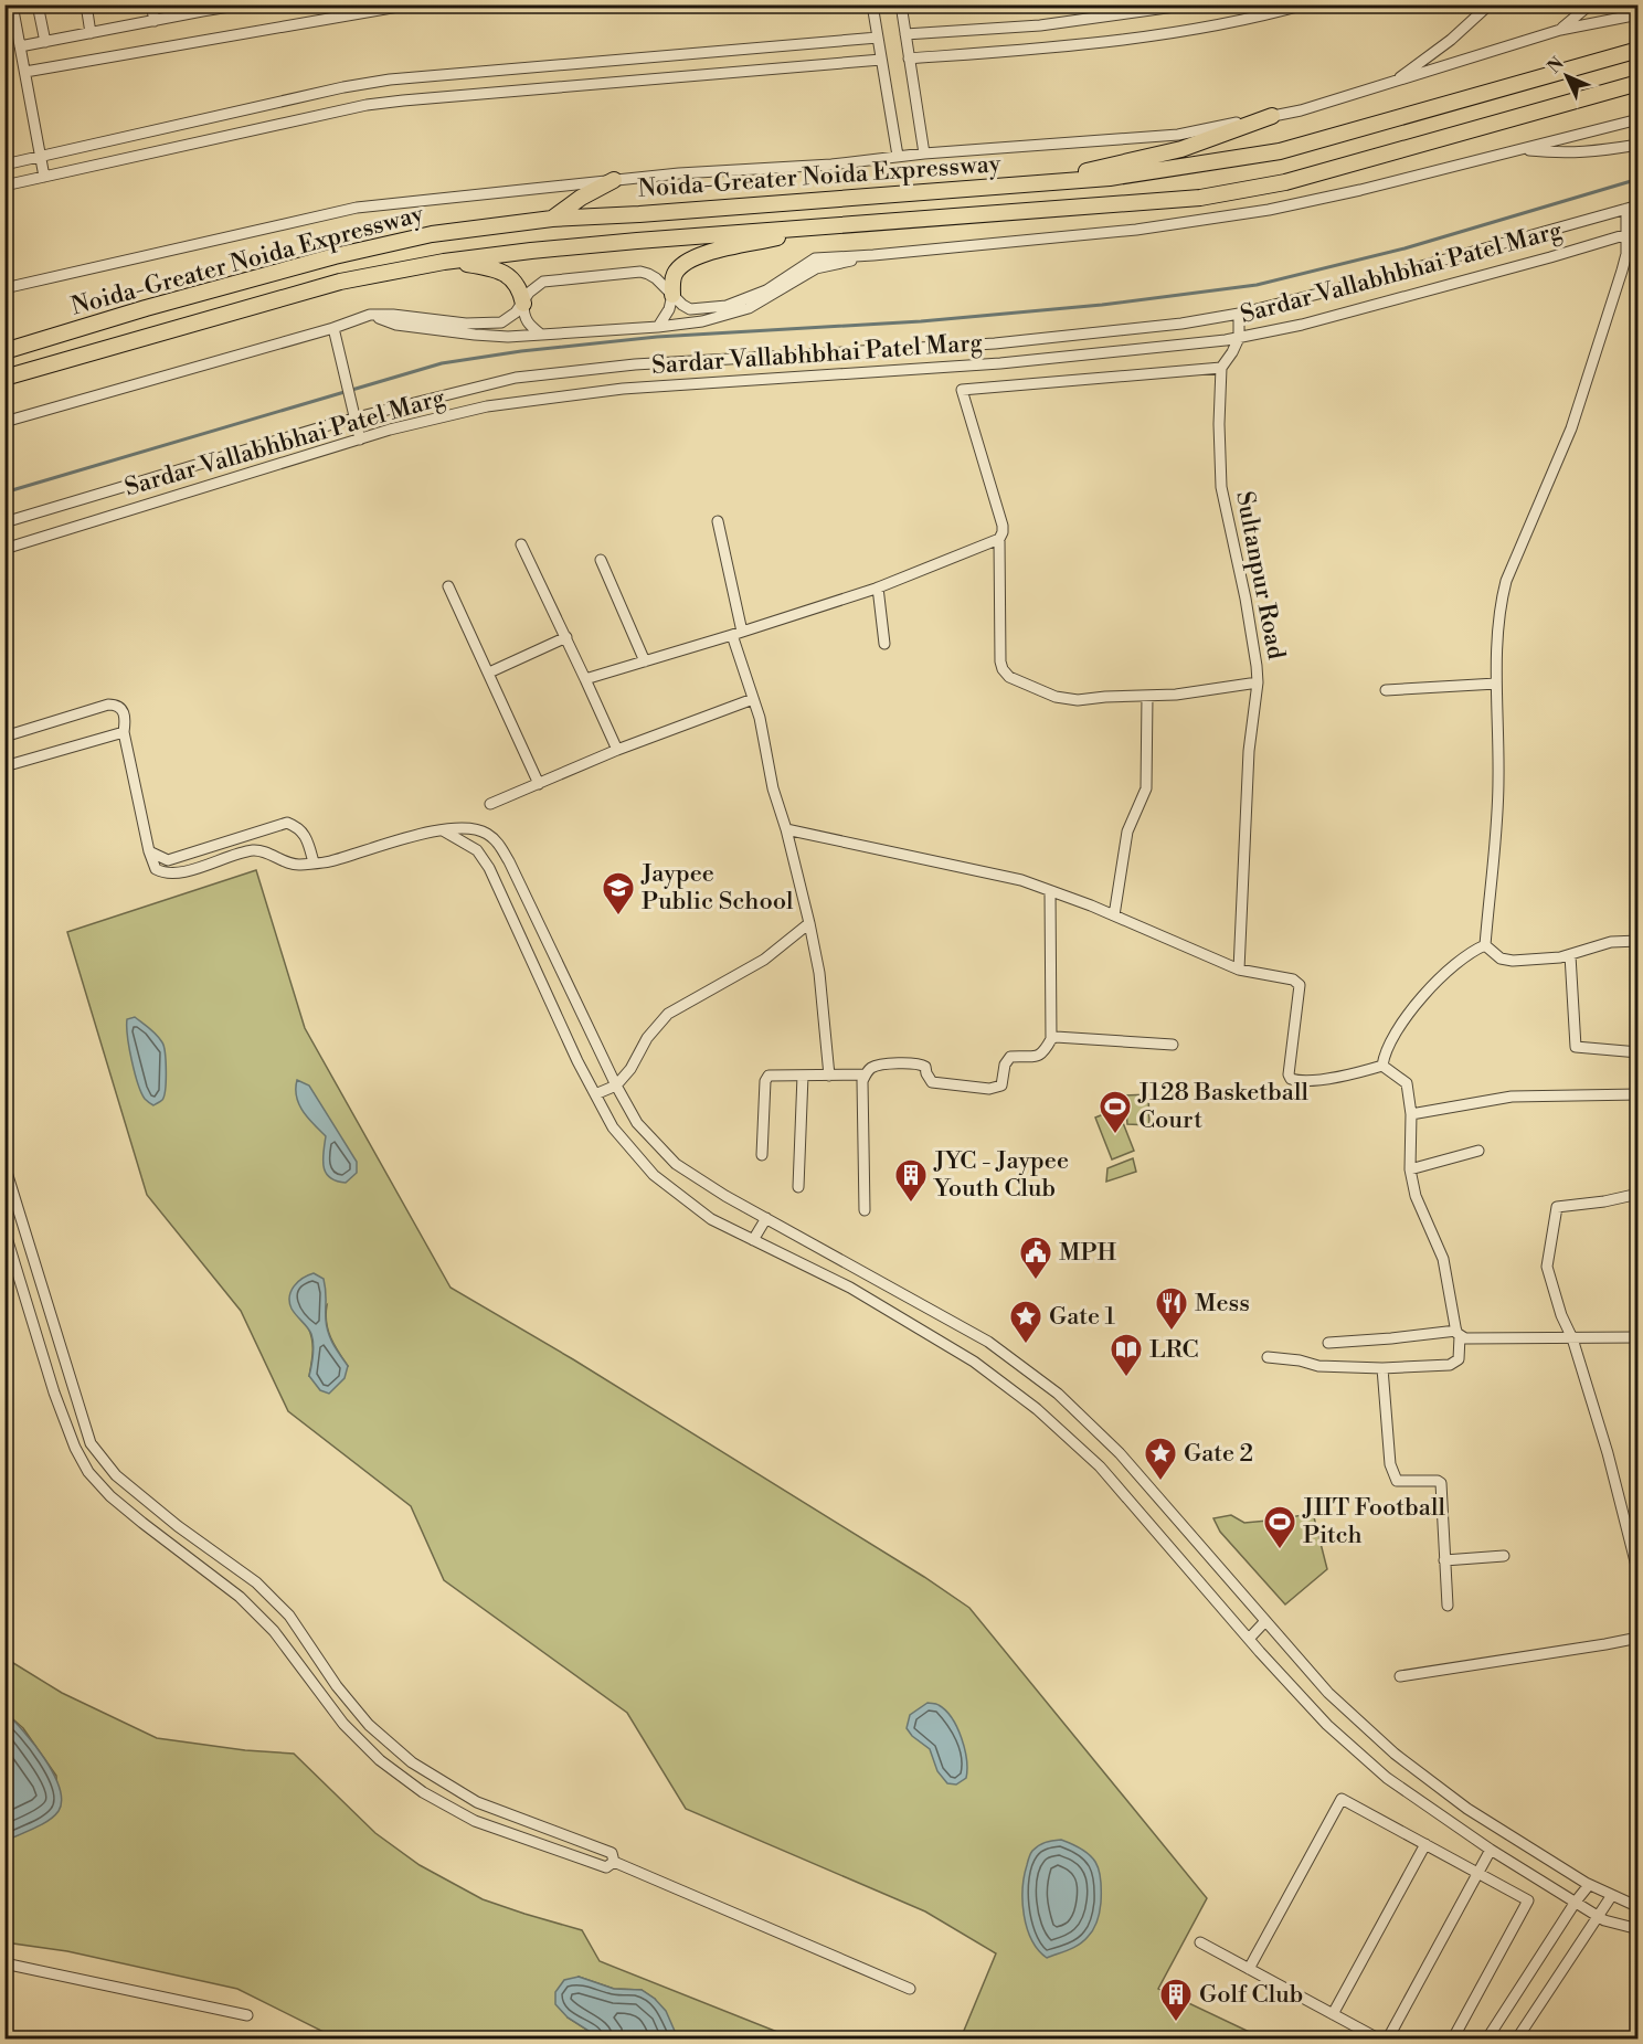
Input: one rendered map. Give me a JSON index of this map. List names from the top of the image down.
{
  "streets": {
    "highway": ["Noida-Greater Noida Expressway"],
    "street": ["Sardar Vallabhbhai Patel Marg", "Sultanpur Road"]
  },
  "crossings": [
    ["Sardar Vallabhbhai Patel Marg", "Sultanpur Road"]
  ],
  "places": {
    "school or university": ["Jaypee Public School"],
    "sports": ["J128 Basketball Court", "JIIT Football Pitch"],
    "building": ["JYC - Jaypee Youth Club", "Golf Club"],
    "public building": ["MPH"],
    "restaurant": ["Mess"],
    "place": ["Gate 1", "Gate 2"],
    "library": ["LRC"]
  },
  "north": "top left"
}
